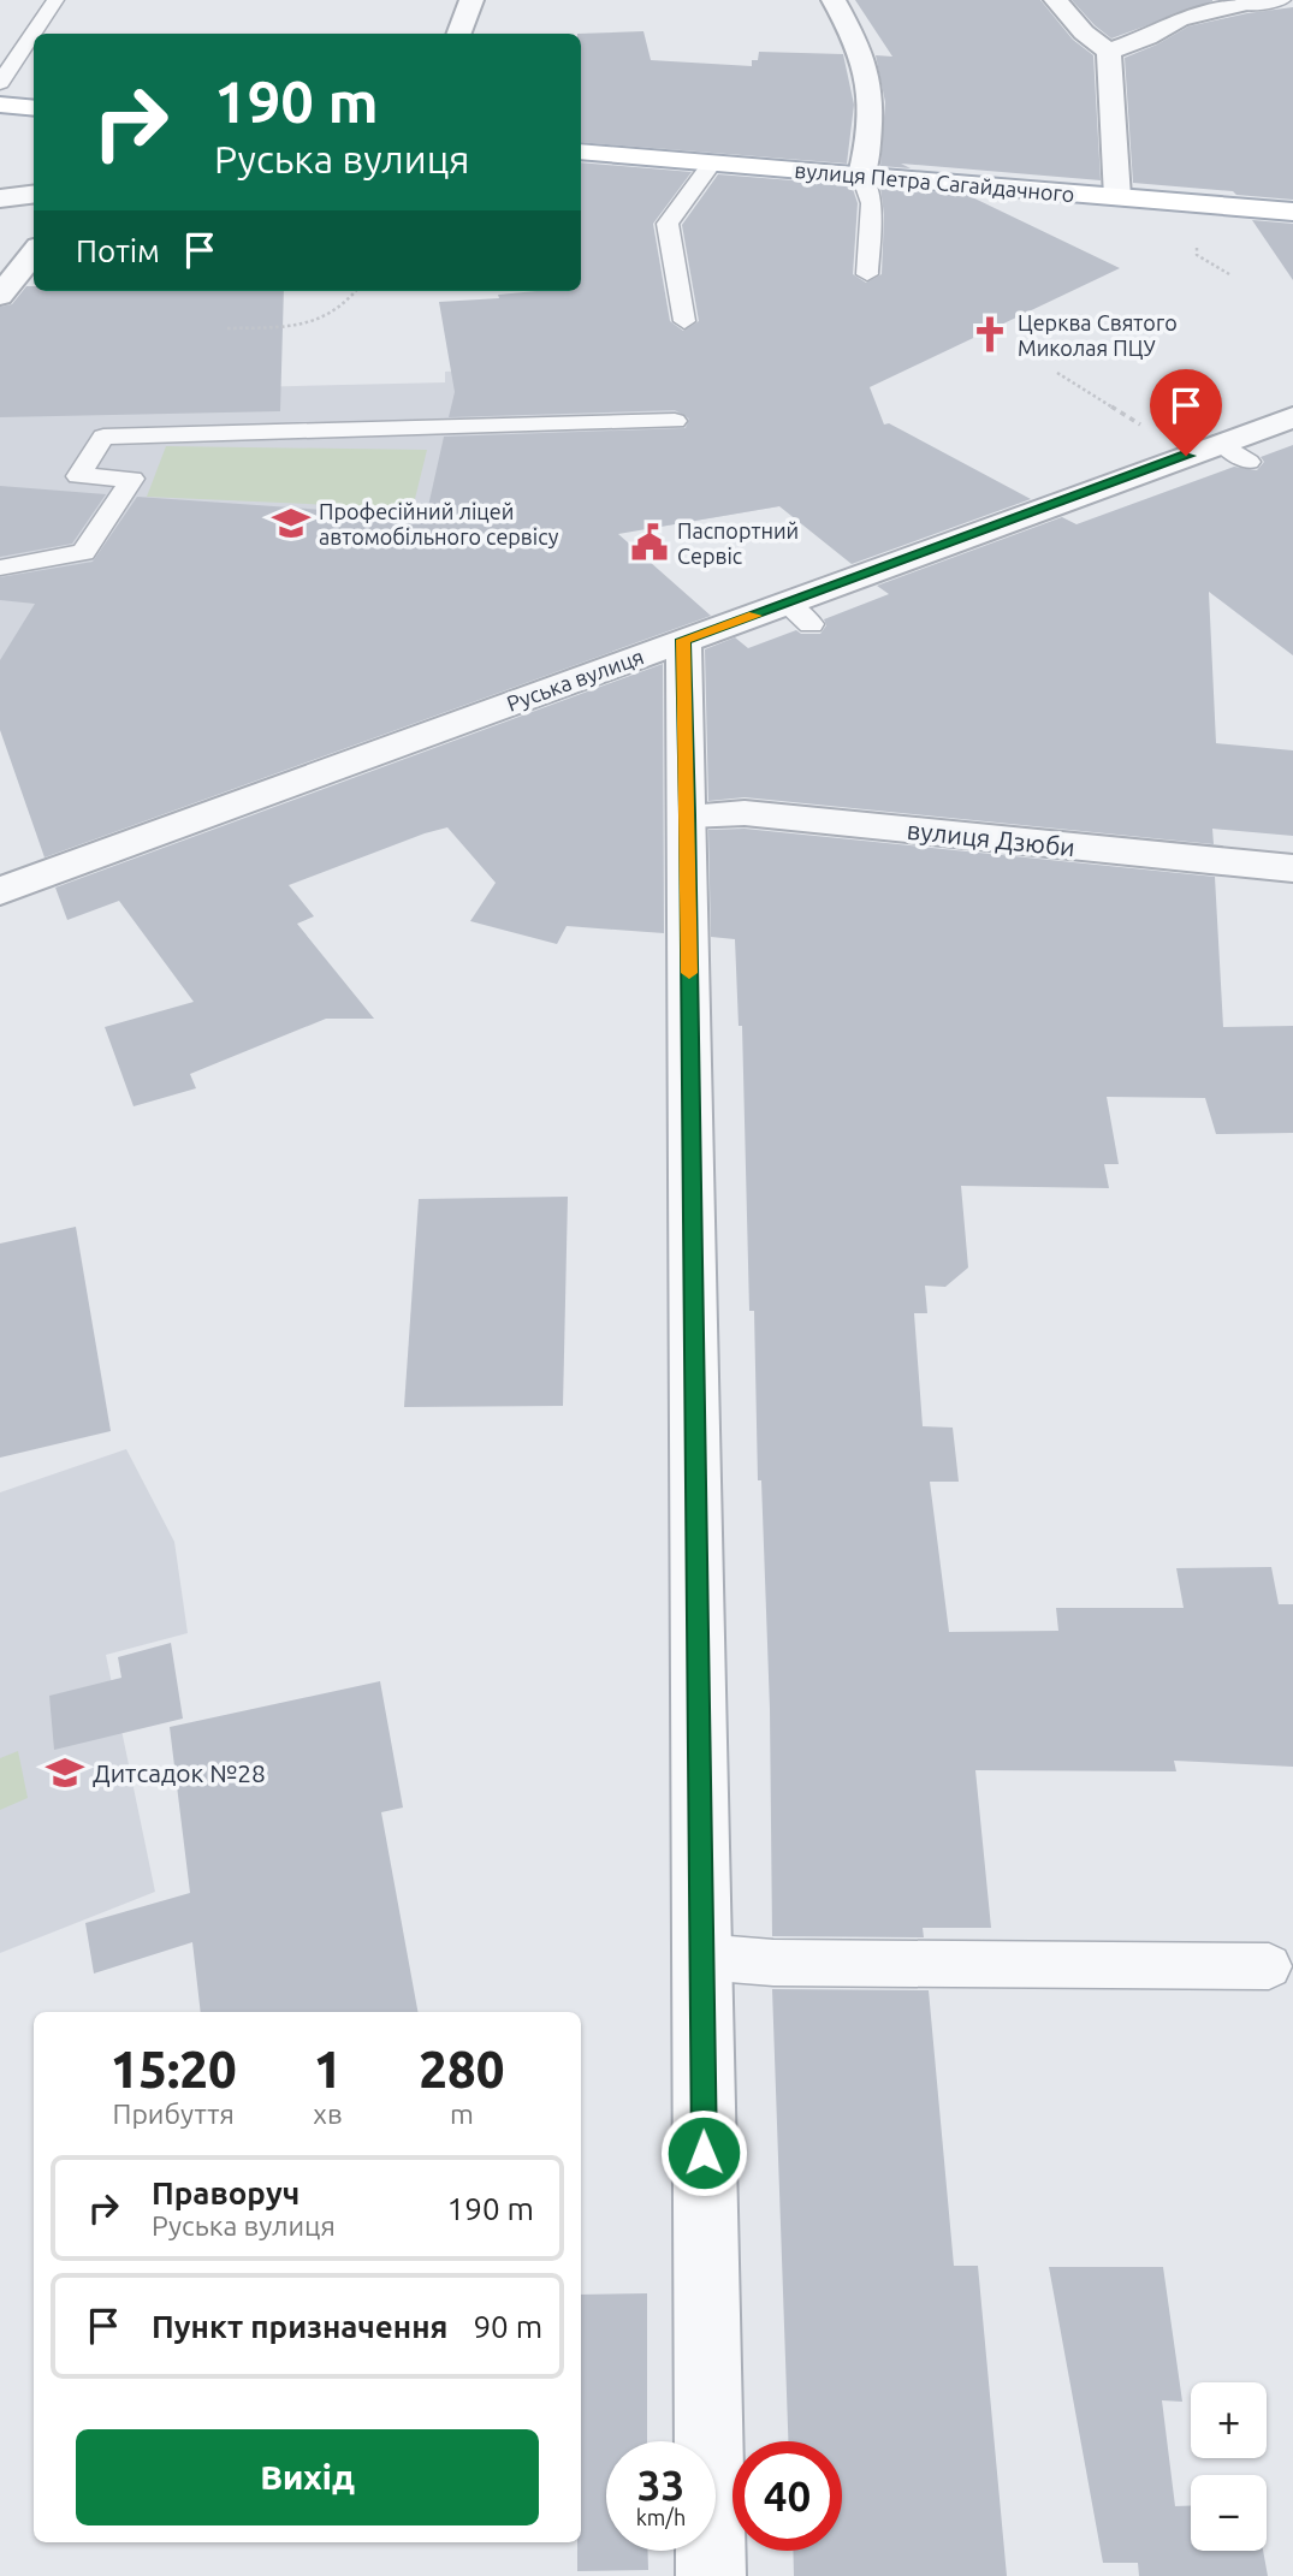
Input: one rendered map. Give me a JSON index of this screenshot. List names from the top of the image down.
{
  "streets": {
    "main road": ["вулиця Петра Сагайдачного"],
    "street": ["Руська вулиця", "вулиця Дзюби"]
  },
  "places": {
    "church": ["Церква Святого Миколая ПЦУ"],
    "school or university": ["Професійний ліцей автомобільного сервісу", "Дитсадок №28"],
    "public building": ["Паспортний Сервіс"]
  },
  "page": {
    "turn": ["190 m", "Руська вулиця"],
    "then": "Потім",
    "eta": [
      "15:20",
      "Прибуття",
      "1",
      "хв",
      "280",
      "m"
    ],
    "list": [
      {
        "name": "Праворуч",
        "note": "Руська вулиця",
        "value": "190 m"
      },
      {
        "name": "Пункт призначення",
        "value": "90 m"
      }
    ],
    "map_buttons": ["+", "−"],
    "buttons": "Вихід",
    "speed": "33 km/h",
    "limit": "40"
  }
}
